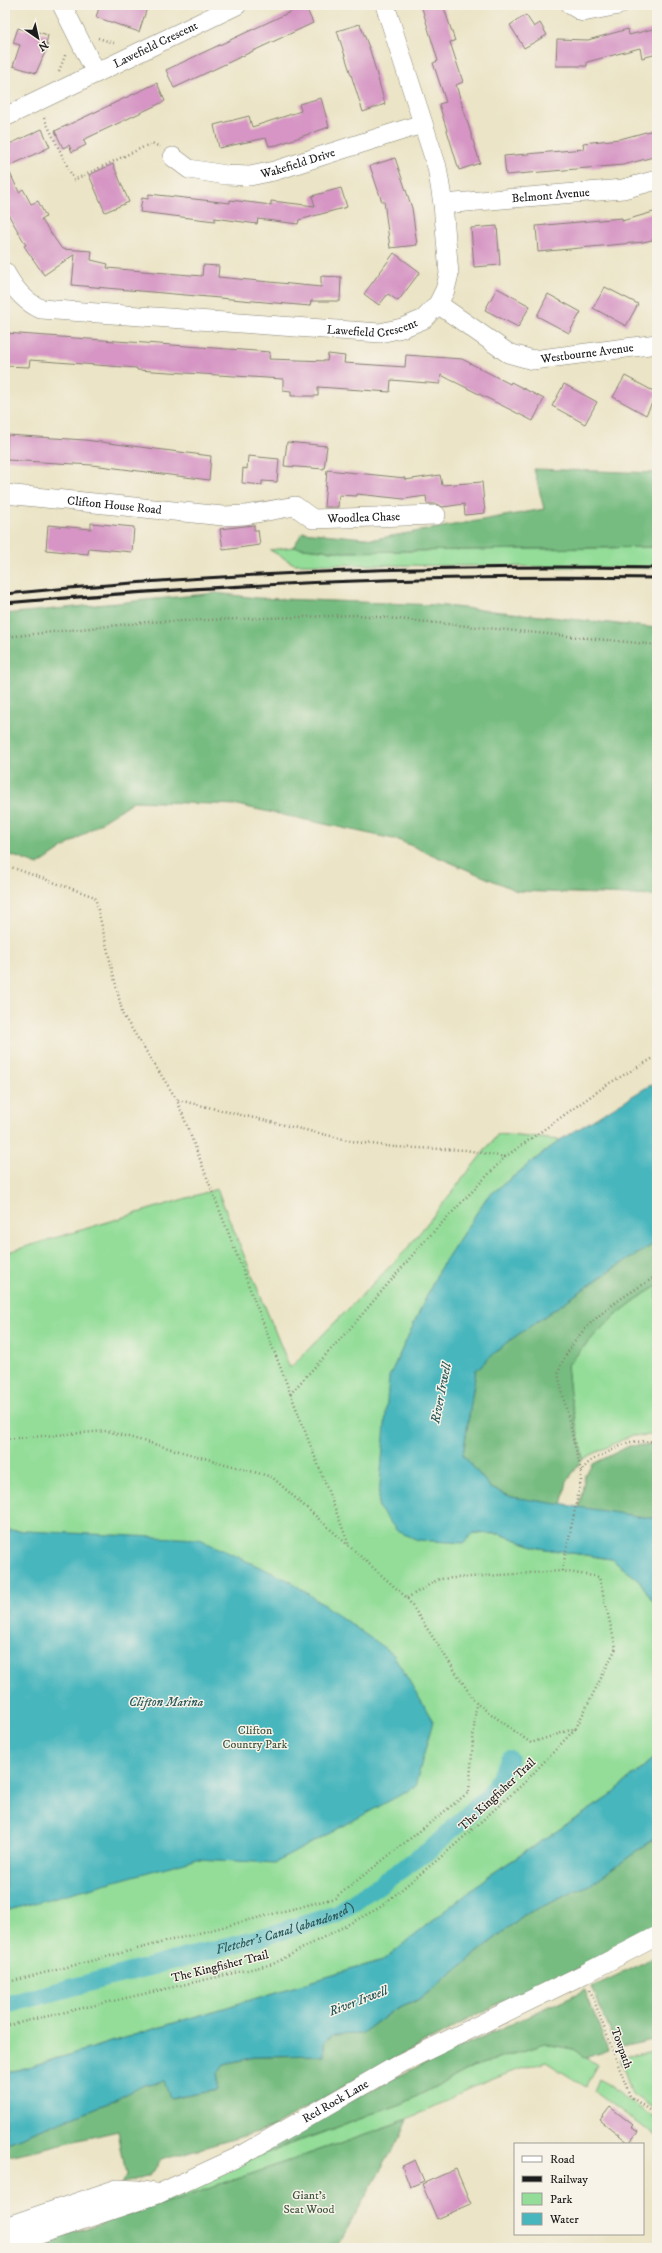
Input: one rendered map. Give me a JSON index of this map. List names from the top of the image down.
{
  "streets": {
    "street": [
      "Lawefield Crescent",
      "Wakefield Drive",
      "Belmont Avenue",
      "Westbourne Avenue",
      "Clifton House Road",
      "Woodlea Chase",
      "Red Rock Lane"
    ],
    "path": ["The Kingfisher Trail", "Towpath"]
  },
  "crossings": [
    ["Lawefield Crescent", "Wakefield Drive"],
    ["Lawefield Crescent", "Belmont Avenue"],
    ["Lawefield Crescent", "Westbourne Avenue"],
    ["Clifton House Road", "Woodlea Chase"],
    ["Towpath", "Red Rock Lane"]
  ],
  "water": ["River Irwell", "Clifton Marina", "Fletcher's Canal (abandoned)"],
  "parks": ["Clifton Country Park", "Giant's Seat Wood"],
  "legend": [
    "Road",
    "Railway",
    "Park",
    "Water"
  ],
  "north": "bottom right"
}
